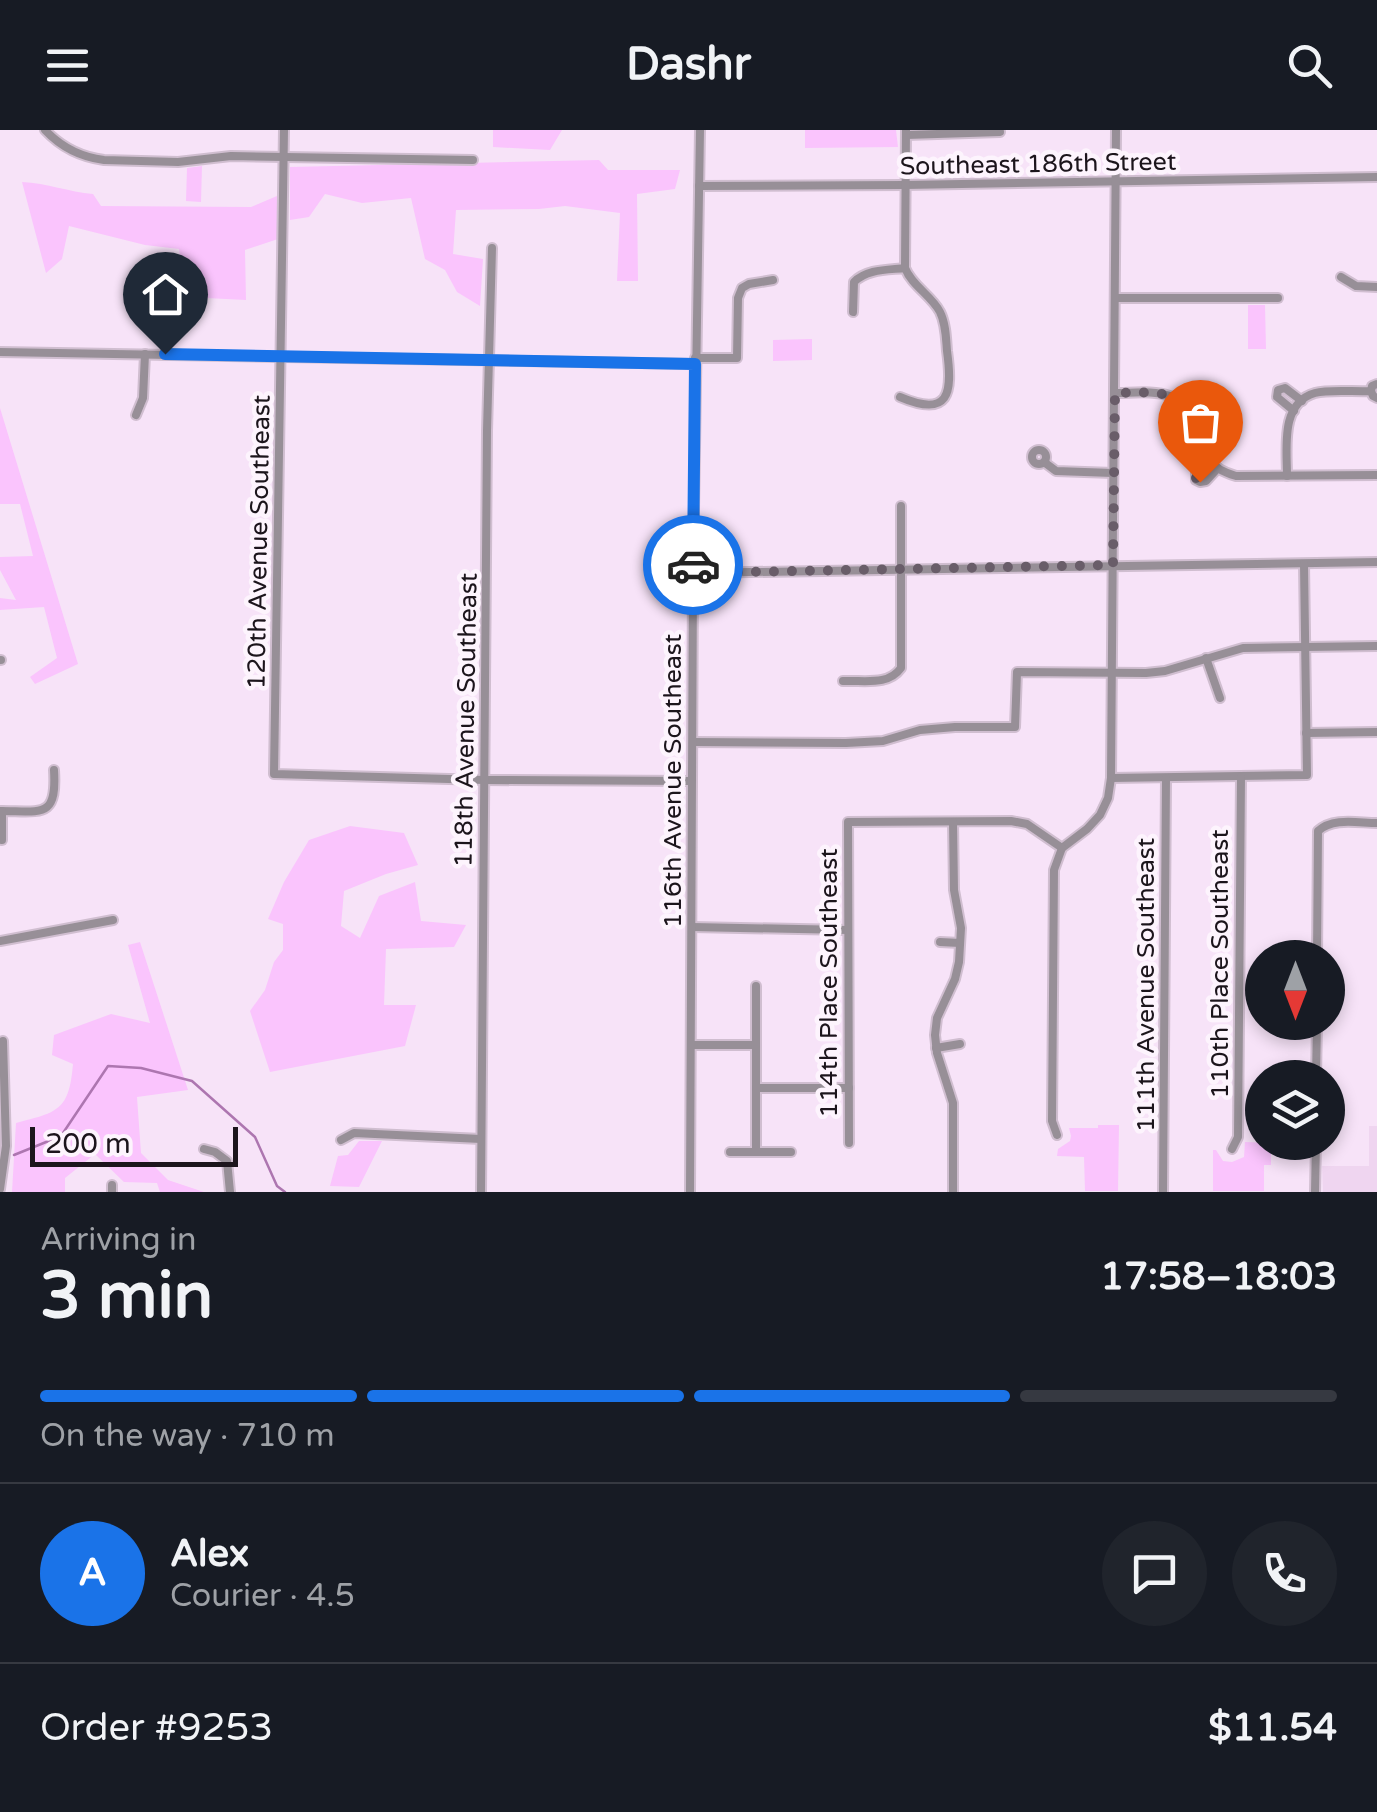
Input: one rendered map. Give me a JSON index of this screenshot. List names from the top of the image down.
{
  "streets": {
    "street": [
      "Southeast 186th Street",
      "120th Avenue Southeast",
      "118th Avenue Southeast",
      "116th Avenue Southeast",
      "110th Place Southeast",
      "114th Place Southeast",
      "111th Avenue Southeast"
    ]
  },
  "crossings": [
    ["Southeast 186th Street", "116th Avenue Southeast"],
    ["120th Avenue Southeast", "118th Avenue Southeast"]
  ],
  "scale_bar": "200 m",
  "north": "bottom",
  "page": {
    "header": "Dashr",
    "scale": "200 m",
    "heading": ["3 min", "Arriving in", "17:58–18:03"],
    "panel": [
      "Alex",
      "Courier · 4.5",
      "Order #9253",
      "$11.54"
    ],
    "bar": "On the way · 710 m",
    "round": "A"
  }
}
